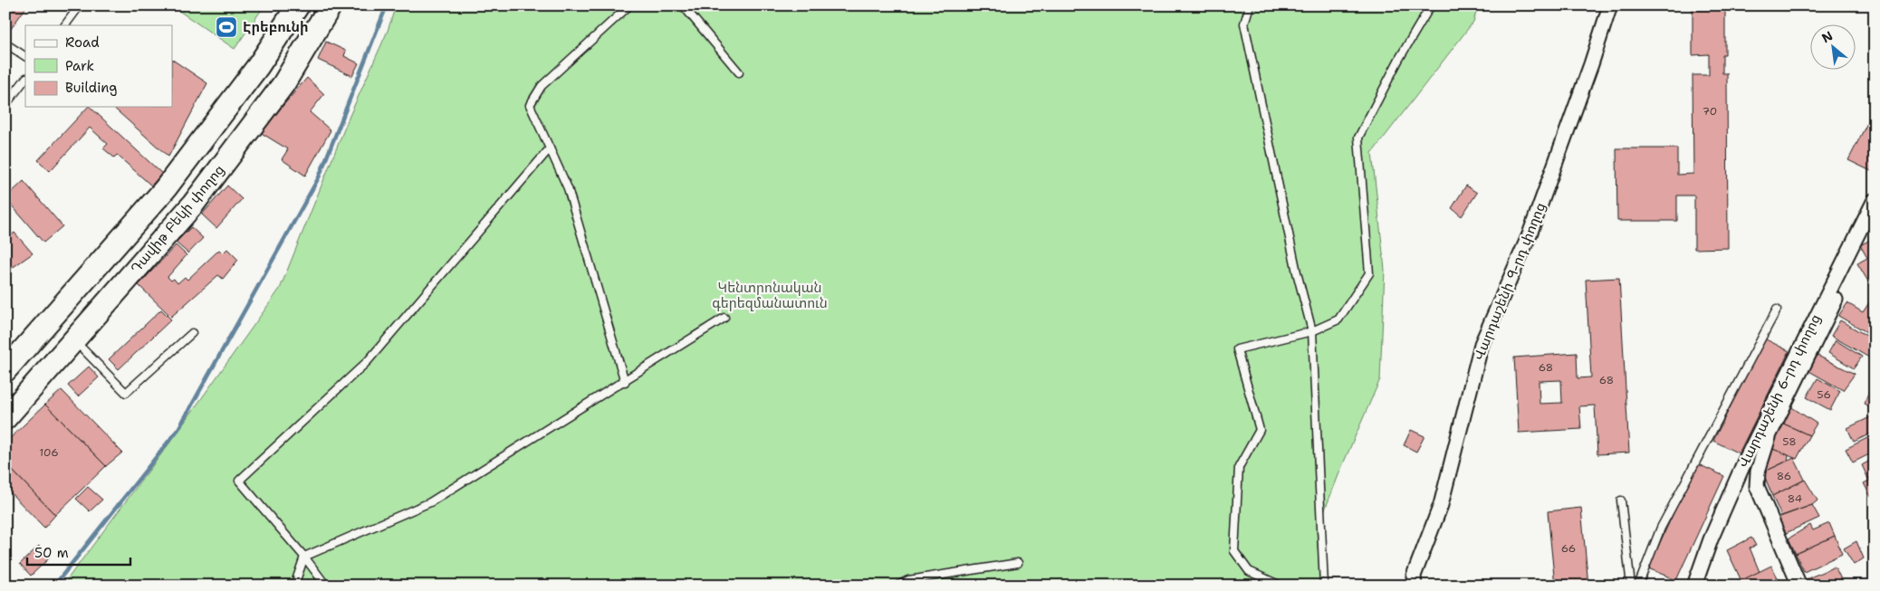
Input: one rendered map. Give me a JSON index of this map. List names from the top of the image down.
{
  "streets": {
    "main road": ["Դավիթ Բեկի փողոց"],
    "street": ["Վարդաշենի 9-րդ փողոց", "Վարդաշենի 6-րդ փողոց"]
  },
  "parks": ["Կենտրոնական գերեզմանատուն"],
  "places": {
    "sports": ["Էրեբունի"]
  },
  "house_numbers": [
    "70",
    "68",
    "68",
    "56",
    "58",
    "106",
    "86",
    "84",
    "66"
  ],
  "legend": ["Road", "Park", "Building"],
  "scale_bar": "50 m",
  "north": "top left"
}
